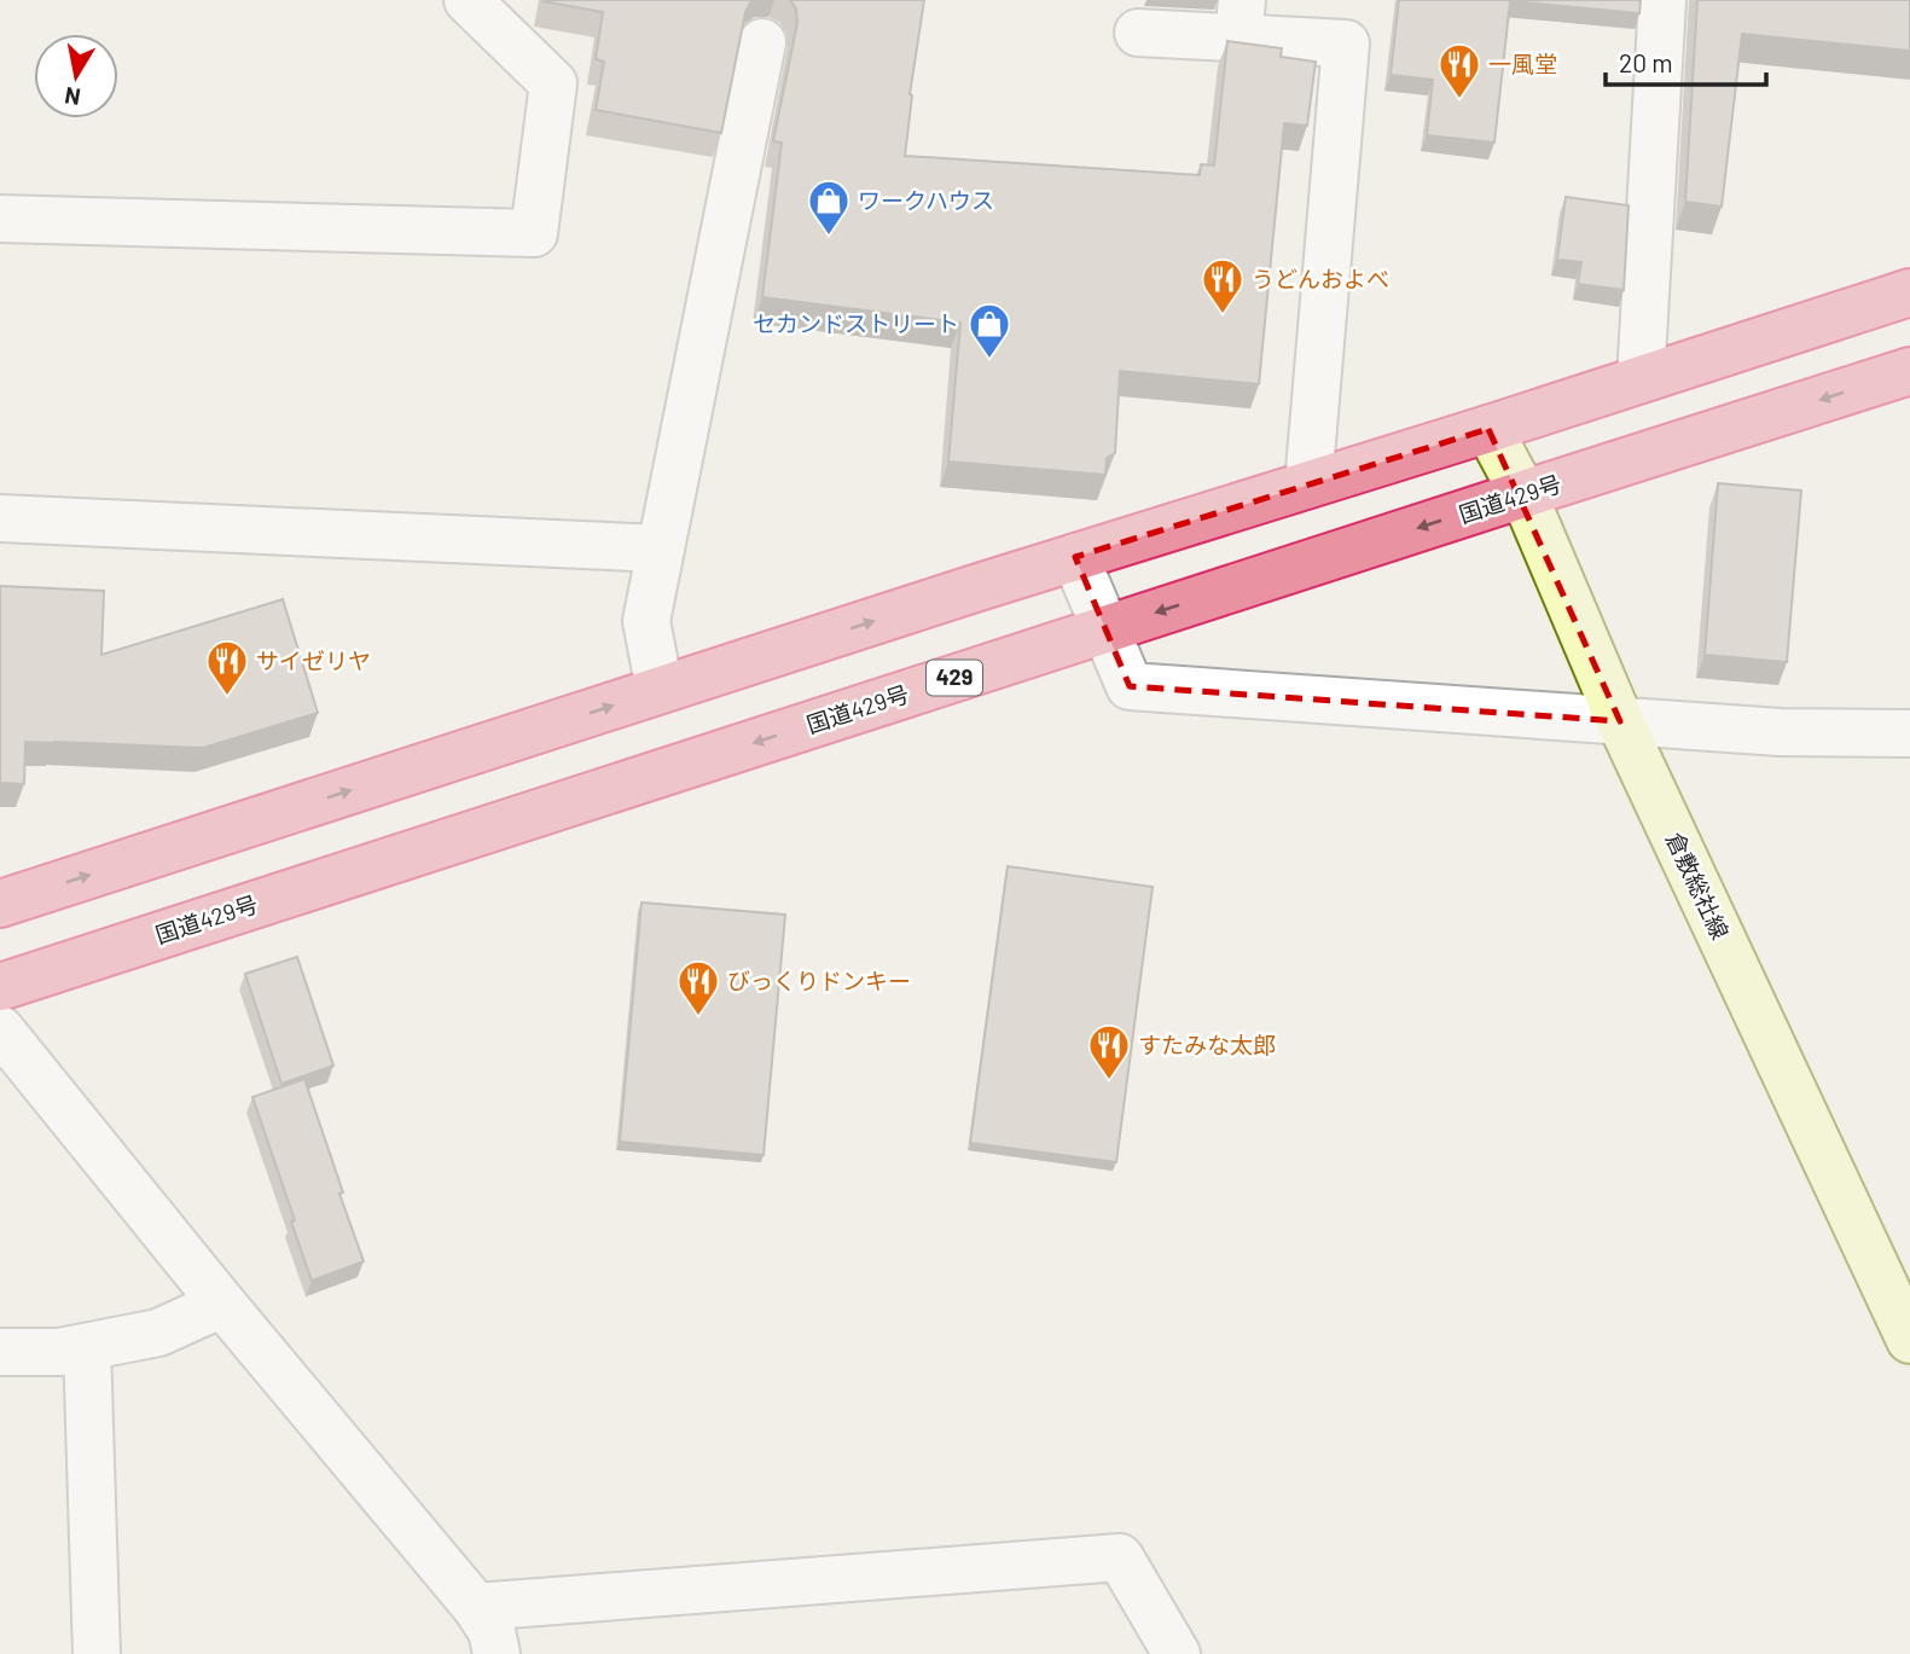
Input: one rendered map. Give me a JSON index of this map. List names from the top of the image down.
{
  "streets": {
    "highway": ["国道429号", "429"],
    "main road": ["倉敷総社線"]
  },
  "crossings": [
    ["国道429号", "倉敷総社線"]
  ],
  "places": {
    "restaurant": [
      "一風堂",
      "うどんおよべ",
      "サイゼリヤ",
      "びっくりドンキー",
      "すたみな太郎"
    ],
    "shop": ["ワークハウス", "セカンドストリート"]
  },
  "scale_bar": "20 m",
  "north": "bottom"
}
